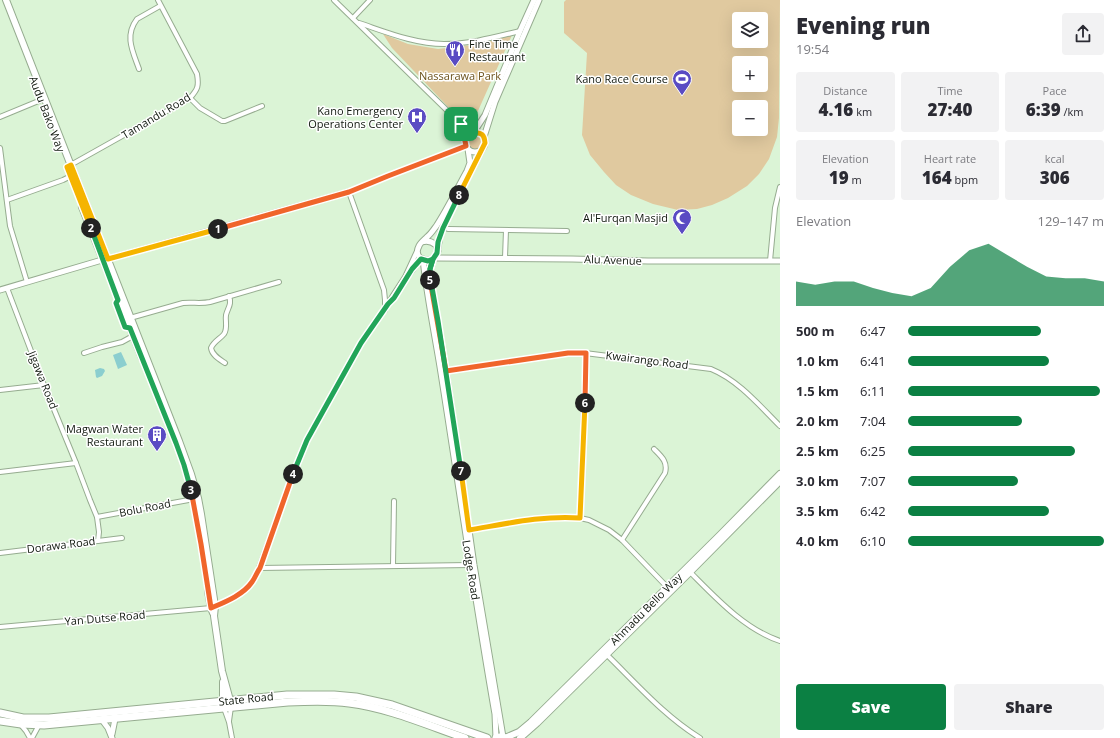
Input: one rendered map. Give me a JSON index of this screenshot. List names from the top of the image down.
{
  "streets": {
    "main road": ["Audu Bako Way", "Ahmadu Bello Way", "State Road"],
    "street": [
      "Tamandu Road",
      "Alu Avenue",
      "Kwairango Road",
      "Jigawa Road",
      "Bolu Road",
      "Dorawa Road",
      "Lodge Road",
      "Yan Dutse Road"
    ]
  },
  "crossings": [
    ["Audu Bako Way", "Tamandu Road"],
    ["Audu Bako Way", "Bolu Road"],
    ["Audu Bako Way", "Yan Dutse Road"],
    ["Audu Bako Way", "State Road"],
    ["Alu Avenue", "Lodge Road"],
    ["Kwairango Road", "Lodge Road"],
    ["Jigawa Road", "Bolu Road"],
    ["Jigawa Road", "Dorawa Road"],
    ["Lodge Road", "Ahmadu Bello Way"]
  ],
  "parks": ["Nassarawa Park"],
  "places": {
    "restaurant": ["Fine Time Restaurant"],
    "sports": ["Kano Race Course"],
    "hospital": ["Kano Emergency Operations Center"],
    "mosque": ["Al'Furqan Masjid"],
    "building": ["Magwan Water Restaurant"]
  },
  "page": {
    "heading": ["Evening run", "19:54"],
    "map_buttons": ["+", "−"],
    "stats": [
      ["Distance", "4.16 km"],
      ["Time", "27:40"],
      ["Pace", "6:39 /km"],
      ["Elevation", "19 m"],
      ["Heart rate", "164 bpm"],
      ["kcal", "306"]
    ],
    "pins": [
      "8",
      "2",
      "1",
      "5",
      "6",
      "7",
      "4",
      "3"
    ],
    "chart": ["Elevation", "129–147 m"],
    "list": [
      {
        "name": "500 m",
        "note": "6:47"
      },
      {
        "name": "1.0 km",
        "note": "6:41"
      },
      {
        "name": "1.5 km",
        "note": "6:11"
      },
      {
        "name": "2.0 km",
        "note": "7:04"
      },
      {
        "name": "2.5 km",
        "note": "6:25"
      },
      {
        "name": "3.0 km",
        "note": "7:07"
      },
      {
        "name": "3.5 km",
        "note": "6:42"
      },
      {
        "name": "4.0 km",
        "note": "6:10"
      }
    ],
    "buttons": ["Save", "Share"]
  }
}
